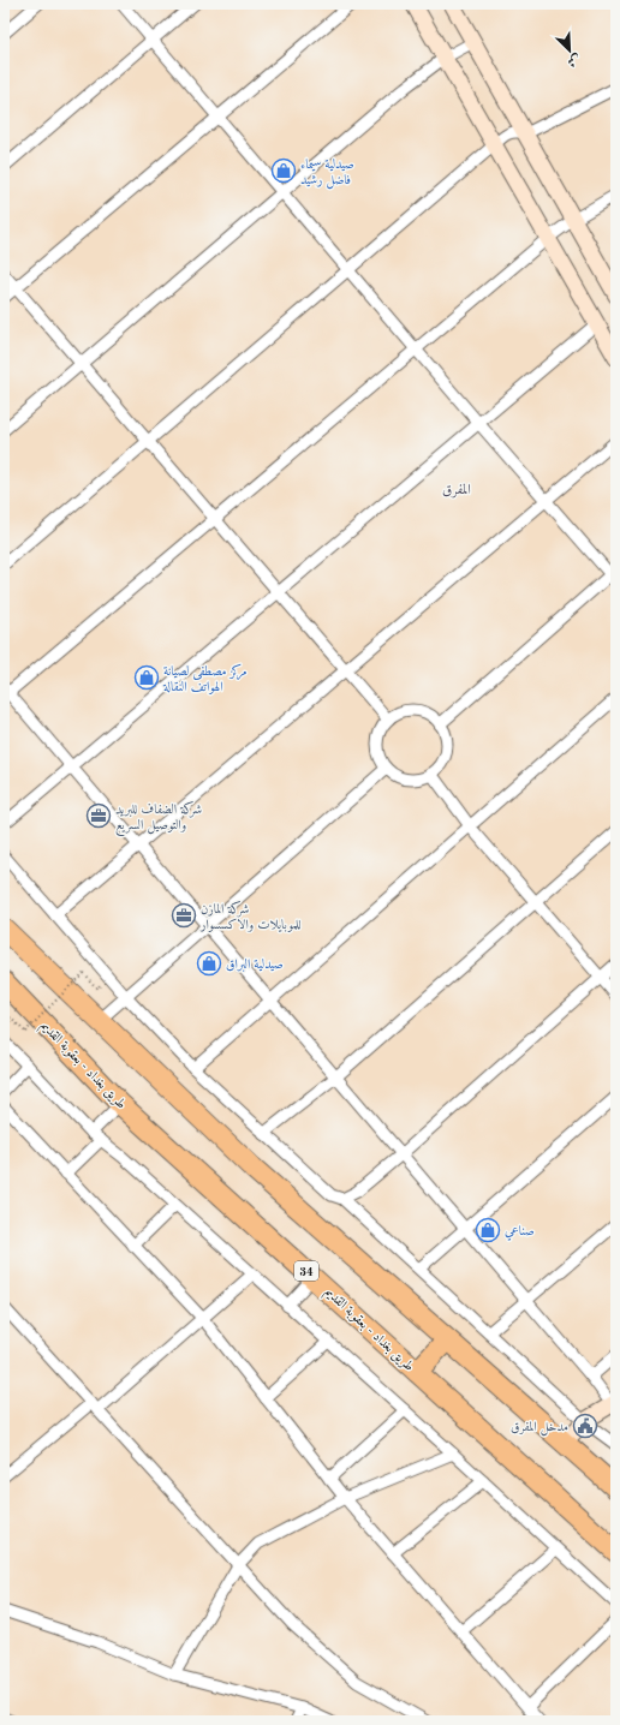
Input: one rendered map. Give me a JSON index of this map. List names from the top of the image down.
{
  "streets": {
    "highway": ["طريق بغداد - بعقوبة القديم", "34"]
  },
  "districts": ["المفرق"],
  "places": {
    "shop": [
      "صيدلية سيماء فاضل رشيد",
      "مركز مصطفى لصيانة الهواتف النقالة",
      "صيدلية البراق",
      "صناعي"
    ],
    "office": ["شركة الضفاف للبريد والتوصيل السريع", "شركة المازن للموبايلات والاكسسوار"],
    "public building": ["مدخل المفرق"]
  },
  "north": "bottom right"
}
